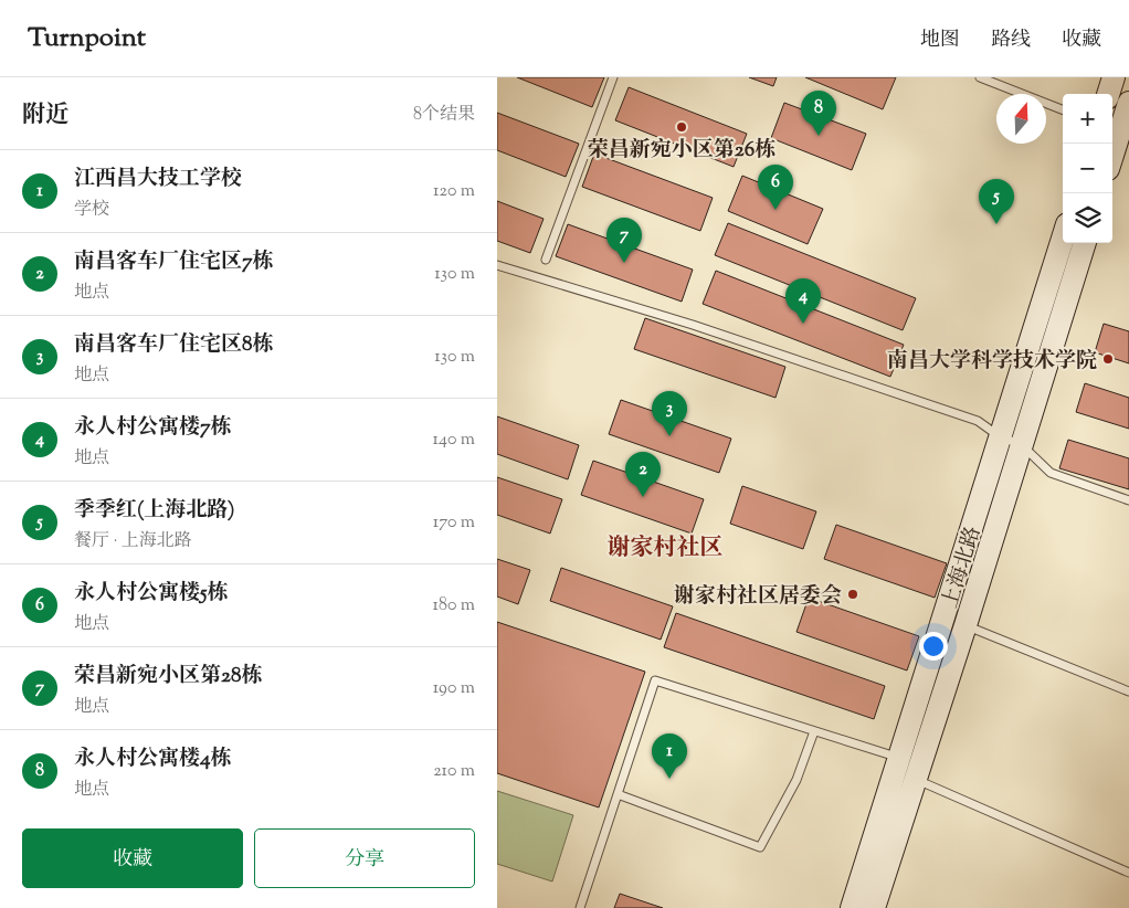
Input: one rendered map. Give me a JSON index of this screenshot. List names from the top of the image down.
{
  "streets": {
    "main road": ["上海北路"]
  },
  "districts": ["谢家村社区"],
  "places": ["荣昌新宛小区第26栋", "南昌大学科学技术学院", "谢家村社区居委会"],
  "north": "top",
  "page": {
    "header": "Turnpoint",
    "nav": ["地图", "路线", "收藏"],
    "heading": ["附近", "8个结果"],
    "pins": [
      "8",
      "6",
      "5",
      "7",
      "4",
      "3",
      "2",
      "1"
    ],
    "map_buttons": ["+", "−"],
    "list": [
      {
        "mark": "1",
        "name": "江西昌大技工学校",
        "note": "学校",
        "value": "120 m"
      },
      {
        "mark": "2",
        "name": "南昌客车厂住宅区7栋",
        "note": "地点",
        "value": "130 m"
      },
      {
        "mark": "3",
        "name": "南昌客车厂住宅区8栋",
        "note": "地点",
        "value": "130 m"
      },
      {
        "mark": "4",
        "name": "永人村公寓楼7栋",
        "note": "地点",
        "value": "140 m"
      },
      {
        "mark": "5",
        "name": "季季红(上海北路)",
        "note": "餐厅 · 上海北路",
        "value": "170 m"
      },
      {
        "mark": "6",
        "name": "永人村公寓楼5栋",
        "note": "地点",
        "value": "180 m"
      },
      {
        "mark": "7",
        "name": "荣昌新宛小区第28栋",
        "note": "地点",
        "value": "190 m"
      },
      {
        "mark": "8",
        "name": "永人村公寓楼4栋",
        "note": "地点",
        "value": "210 m"
      }
    ],
    "buttons": ["收藏", "分享"]
  }
}
